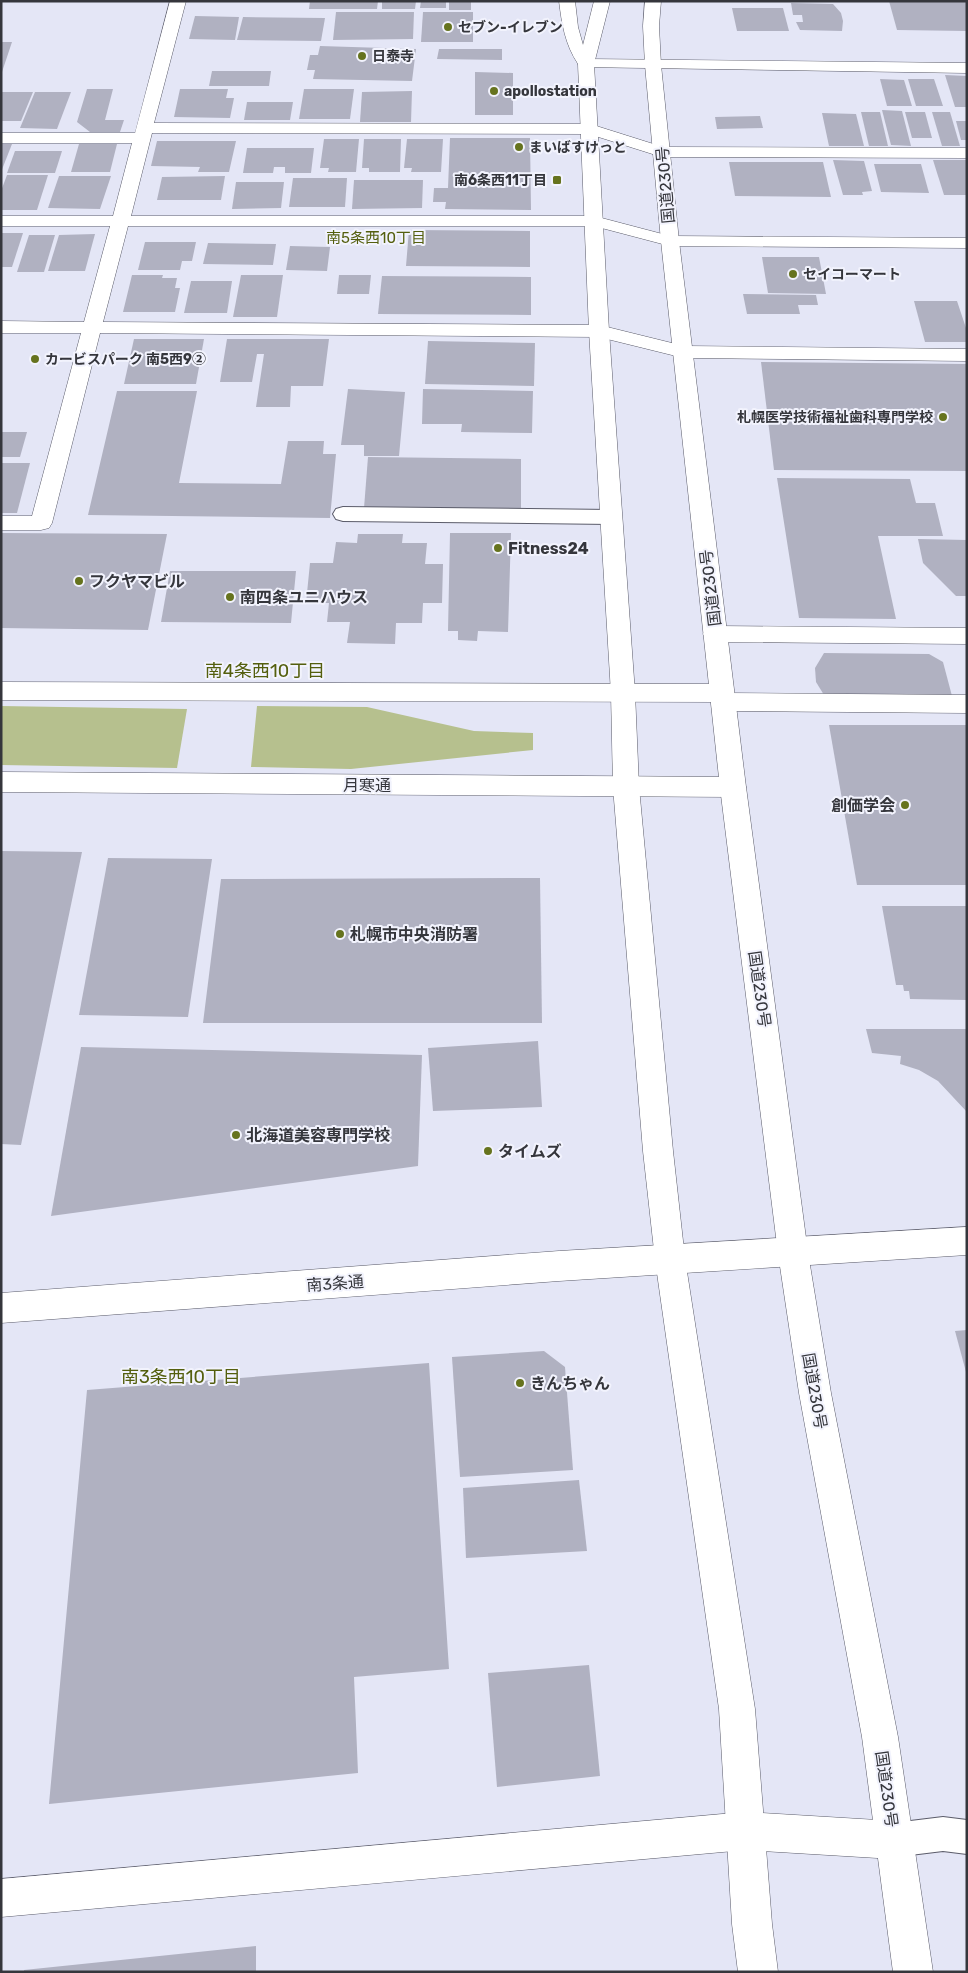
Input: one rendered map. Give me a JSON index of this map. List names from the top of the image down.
{
  "streets": {
    "main road": ["国道230号", "月寒通", "南3条通"]
  },
  "crossings": [
    ["国道230号", "月寒通"],
    ["国道230号", "南3条通"]
  ],
  "districts": ["南5条西10丁目", "南4条西10丁目", "南3条西10丁目"],
  "places": {
    "other": [
      "セブン-イレブン",
      "日泰寺",
      "apollostation",
      "まいばすけっと",
      "セイコーマート",
      "カービスパーク 南5西9②",
      "札幌医学技術福祉歯科専門学校",
      "Fitness24",
      "フクヤマビル",
      "南四条ユニハウス",
      "創価学会",
      "札幌市中央消防署",
      "北海道美容専門学校",
      "タイムズ",
      "きんちゃん"
    ],
    "transit": ["南6条西11丁目"]
  }
}
